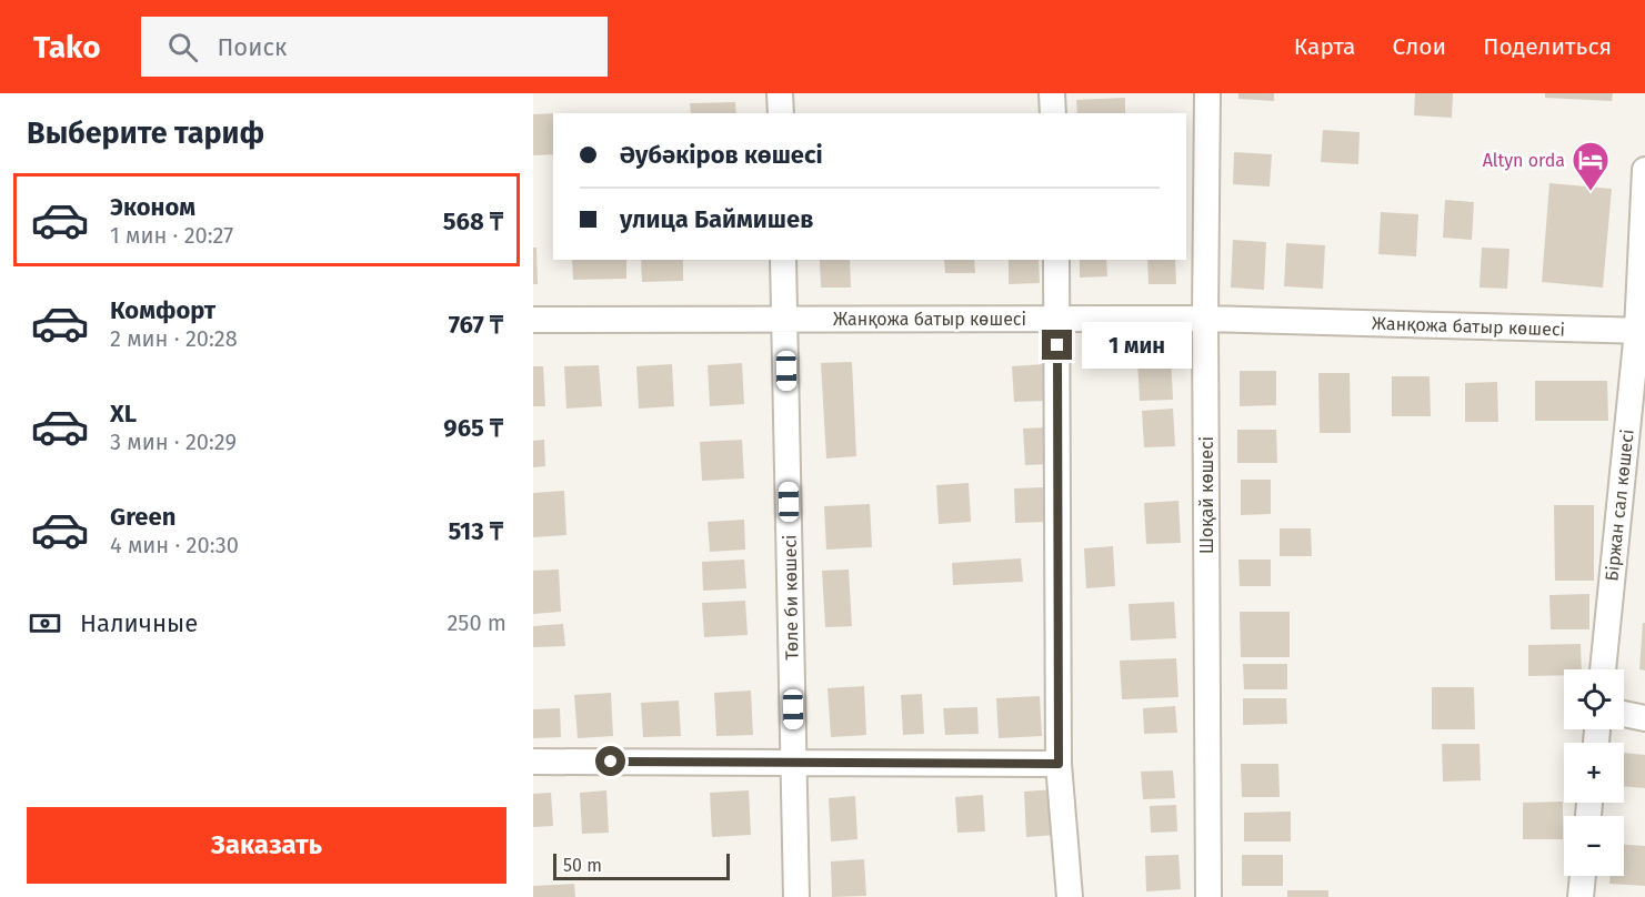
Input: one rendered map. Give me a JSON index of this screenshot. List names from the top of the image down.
{
  "streets": {
    "street": [
      "Жанқожа батыр көшесі",
      "Шоқай көшесі",
      "Біржан сал көшесі",
      "Төле би көшесі"
    ]
  },
  "crossings": [
    ["Жанқожа батыр көшесі", "Шоқай көшесі"],
    ["Жанқожа батыр көшесі", "Біржан сал көшесі"],
    ["Жанқожа батыр көшесі", "Төле би көшесі"]
  ],
  "places": {
    "hotel": ["Altyn orda"]
  },
  "scale_bar": "50 m",
  "page": {
    "header": "Tako",
    "search": "Поиск",
    "nav": ["Карта", "Слои", "Поделиться"],
    "heading": "Выберите тариф",
    "banner": ["Әубәкіров көшесі", "улица Баймишев"],
    "list": [
      {
        "name": "Эконом",
        "note": "1 мин · 20:27",
        "value": "568 ₸"
      },
      {
        "name": "Комфорт",
        "note": "2 мин · 20:28",
        "value": "767 ₸"
      },
      {
        "name": "XL",
        "note": "3 мин · 20:29",
        "value": "965 ₸"
      },
      {
        "name": "Green",
        "note": "4 мин · 20:30",
        "value": "513 ₸"
      }
    ],
    "bubble": "1 мин",
    "pay": ["Наличные", "250 m"],
    "map_buttons": ["+", "−"],
    "buttons": "Заказать",
    "scale": "50 m"
  }
}
